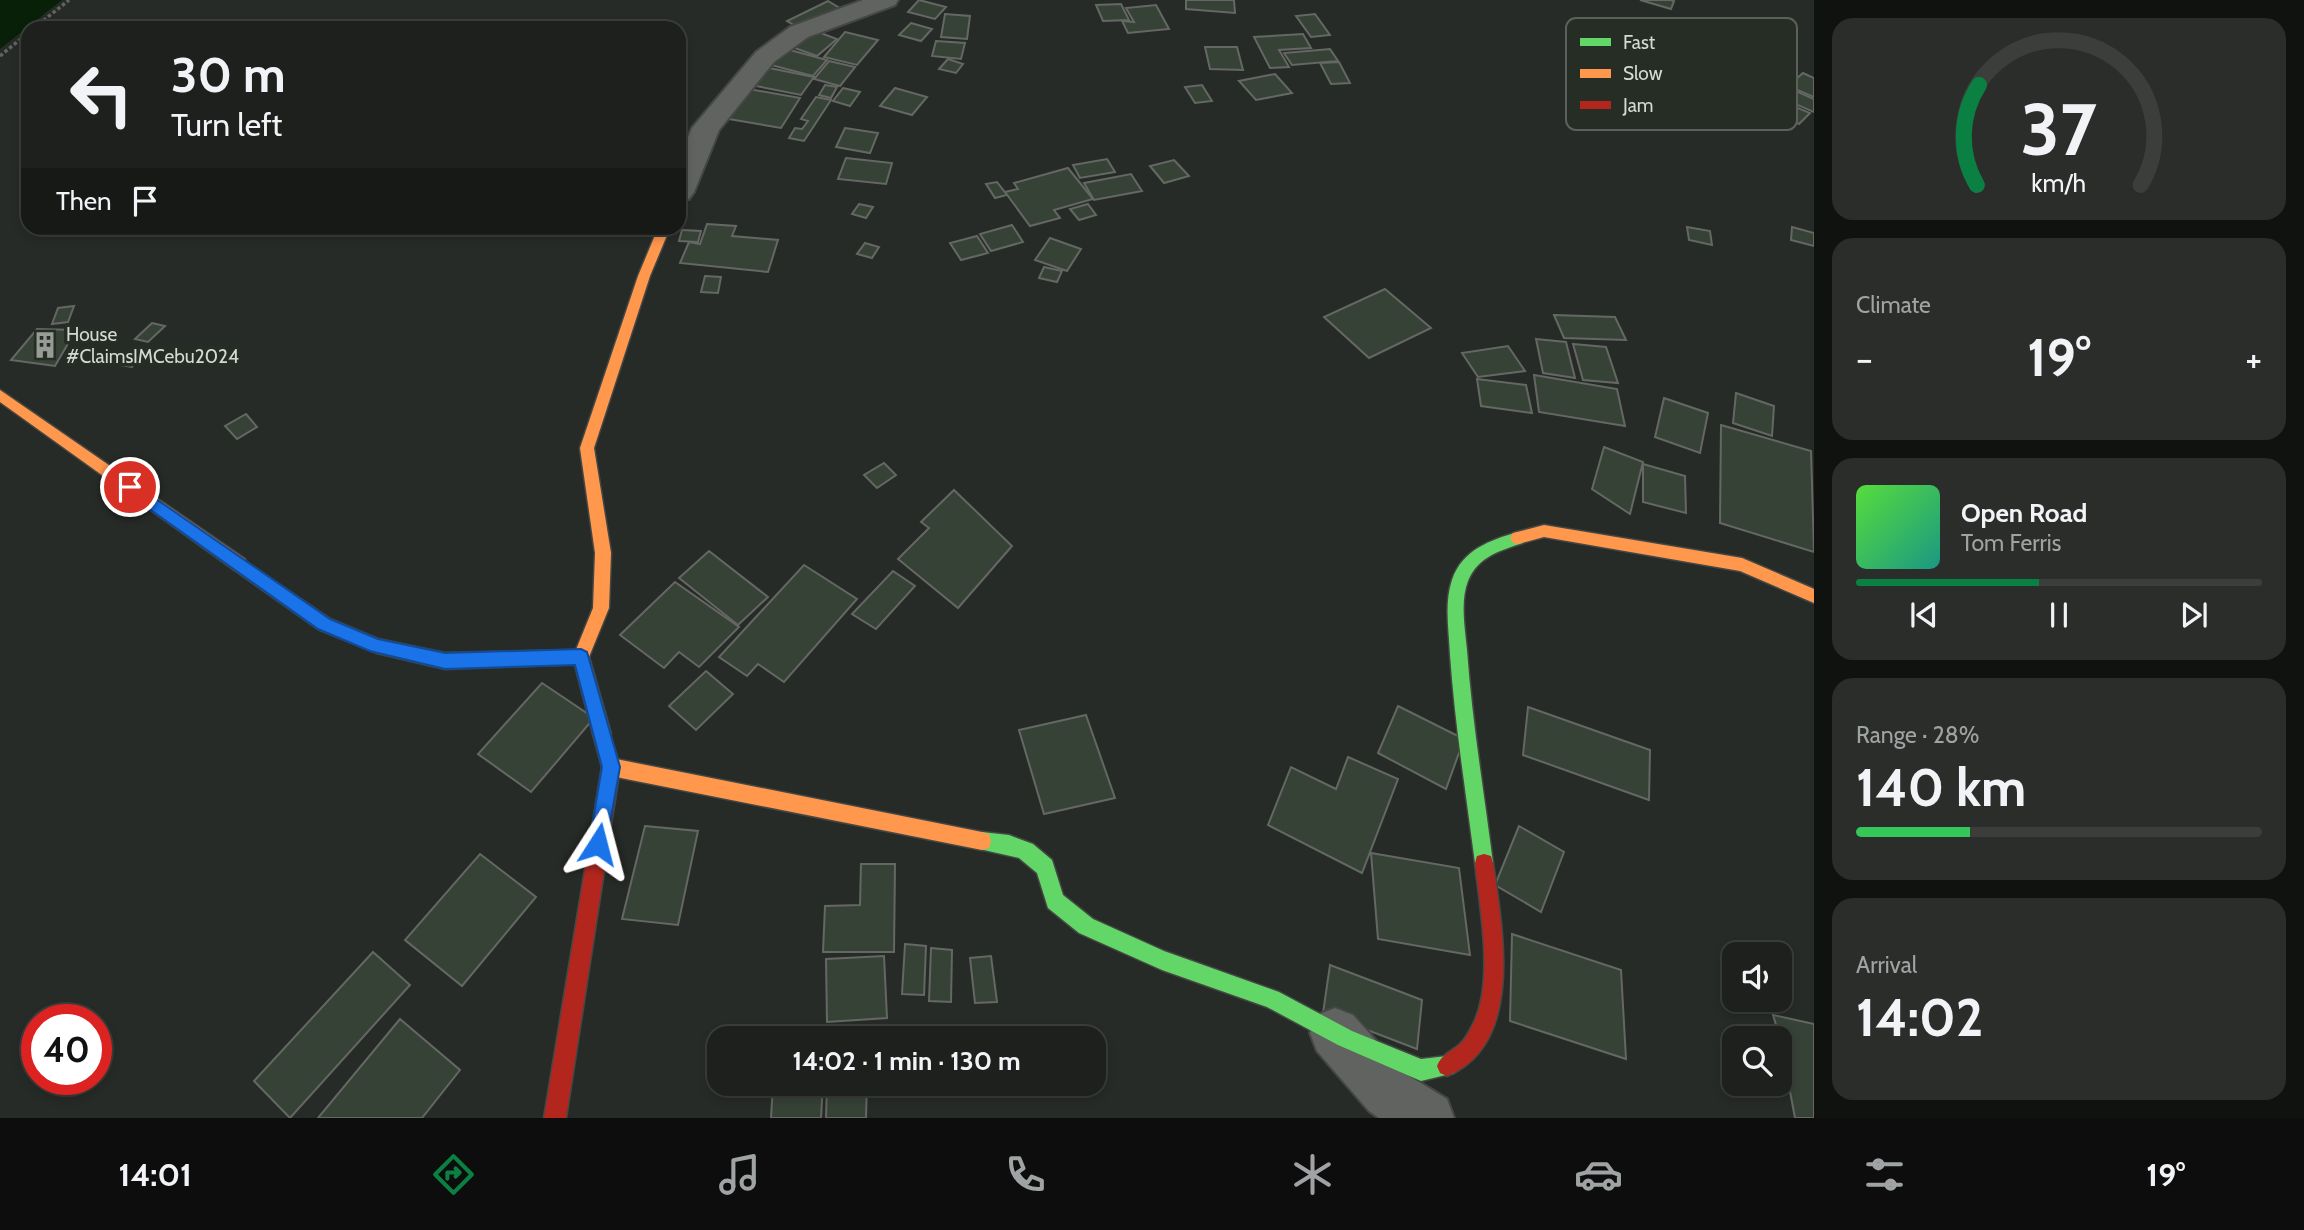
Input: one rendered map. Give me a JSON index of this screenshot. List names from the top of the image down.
{
  "places": {
    "building": ["House #ClaimsIMCebu2024"]
  },
  "legend": ["Fast", "Slow", "Jam"],
  "page": {
    "turn": ["30 m", "Turn left"],
    "then": "Then",
    "tile": [
      "Climate",
      ["Range · 28%", "140 km"],
      ["Arrival", "14:02"]
    ],
    "heat": ["−", "19°", "+"],
    "song": ["Open Road", "Tom Ferris"],
    "limit": "40",
    "trip": "14:02 · 1 min · 130 m",
    "tabs": ["14:01", "19°"],
    "gauge": ["37", "km/h"]
  }
}
